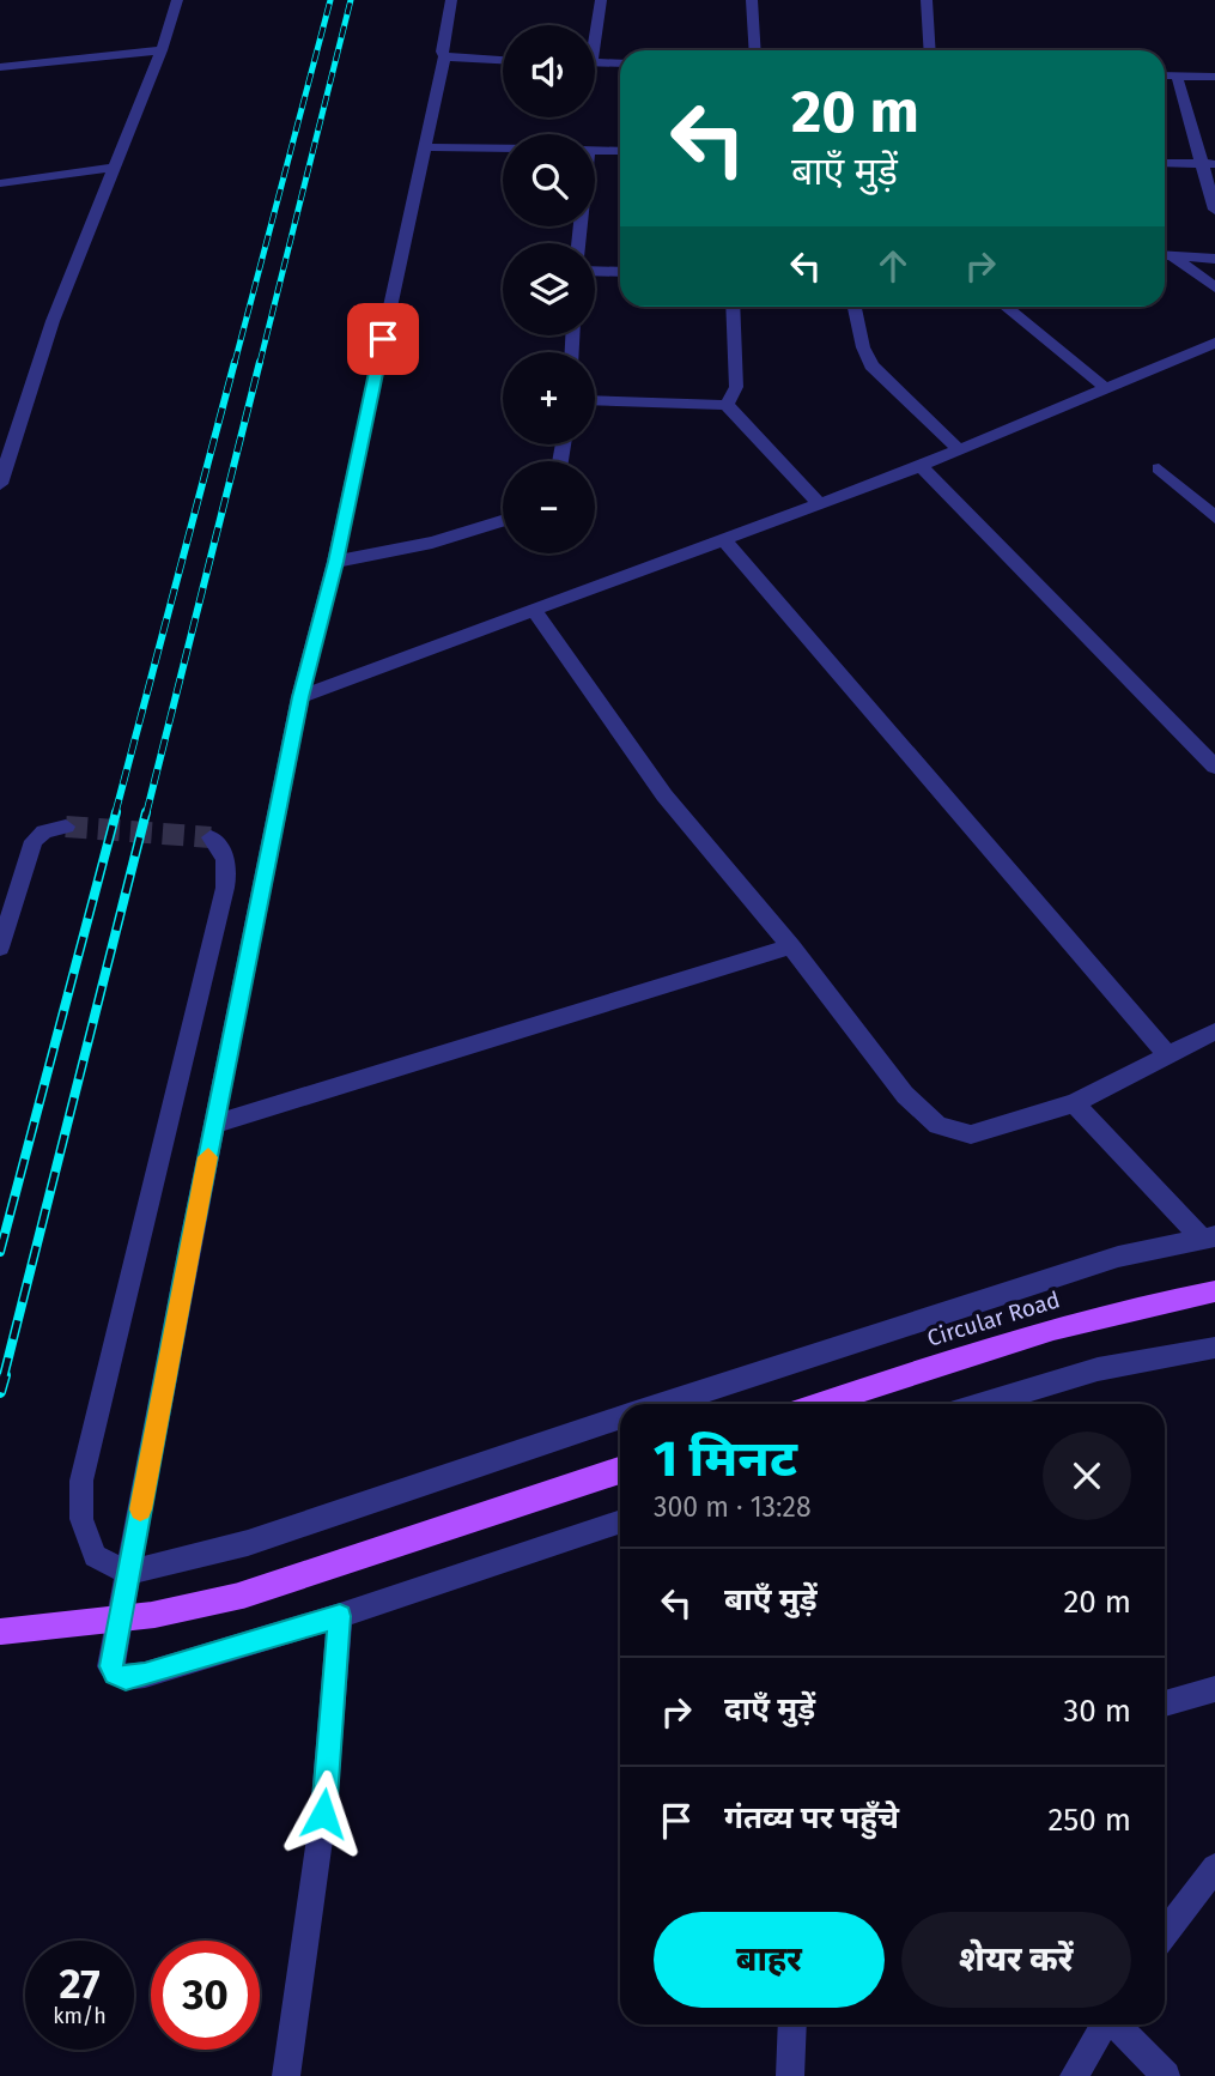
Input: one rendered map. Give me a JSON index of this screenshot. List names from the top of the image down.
{
  "streets": {
    "main road": ["Circular Road"]
  },
  "page": {
    "map_buttons": ["+", "−"],
    "turn": ["20 m", "बाएँ मुड़ें"],
    "heading": ["1 मिनट", "300 m · 13:28"],
    "list": [
      {
        "name": "बाएँ मुड़ें",
        "value": "20 m"
      },
      {
        "name": "दाएँ मुड़ें",
        "value": "30 m"
      },
      {
        "name": "गंतव्य पर पहुँचे",
        "value": "250 m"
      }
    ],
    "buttons": ["बाहर", "शेयर करें"],
    "speed": "27 km/h",
    "limit": "30"
  }
}
